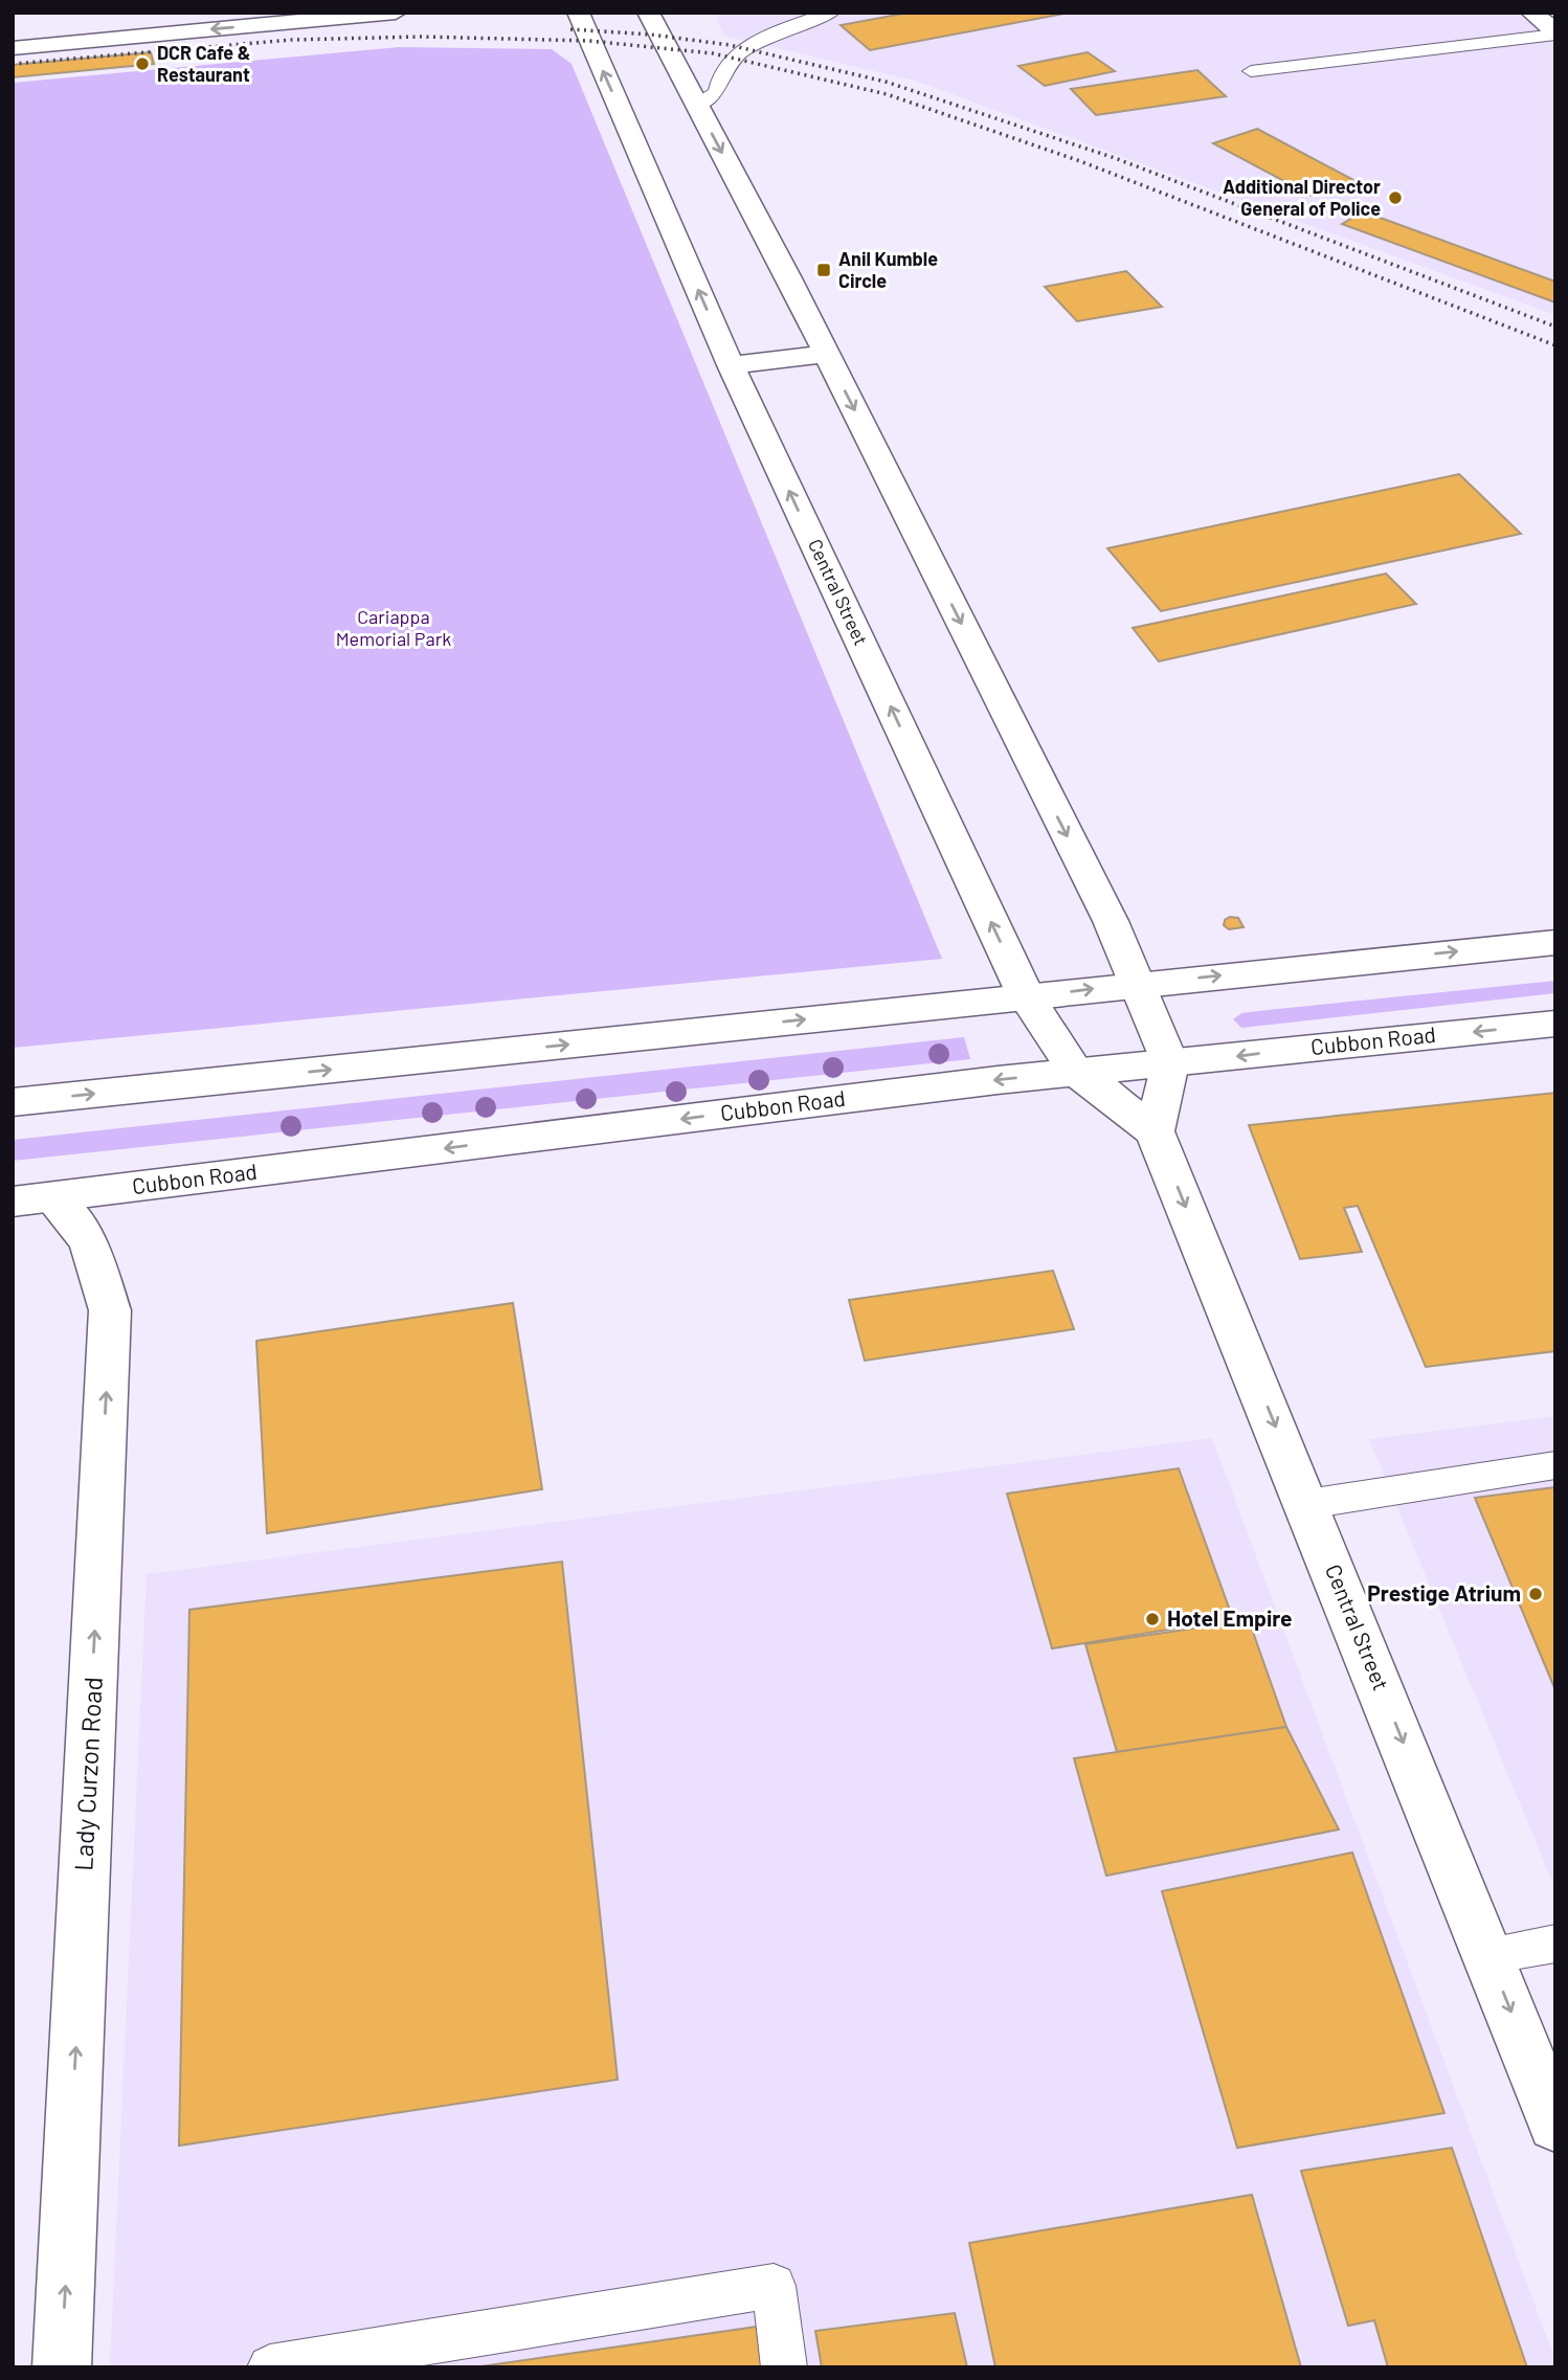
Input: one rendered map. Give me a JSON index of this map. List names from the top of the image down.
{
  "streets": {
    "main road": ["Central Street", "Cubbon Road", "Lady Curzon Road"]
  },
  "crossings": [
    ["Central Street", "Cubbon Road"],
    ["Cubbon Road", "Lady Curzon Road"]
  ],
  "one_way": ["Lady Curzon Road"],
  "parks": ["Cariappa Memorial Park"],
  "places": {
    "other": [
      "DCR Cafe & Restaurant",
      "Additional Director General of Police",
      "Prestige Atrium",
      "Hotel Empire"
    ],
    "transit": ["Anil Kumble Circle"]
  }
}
